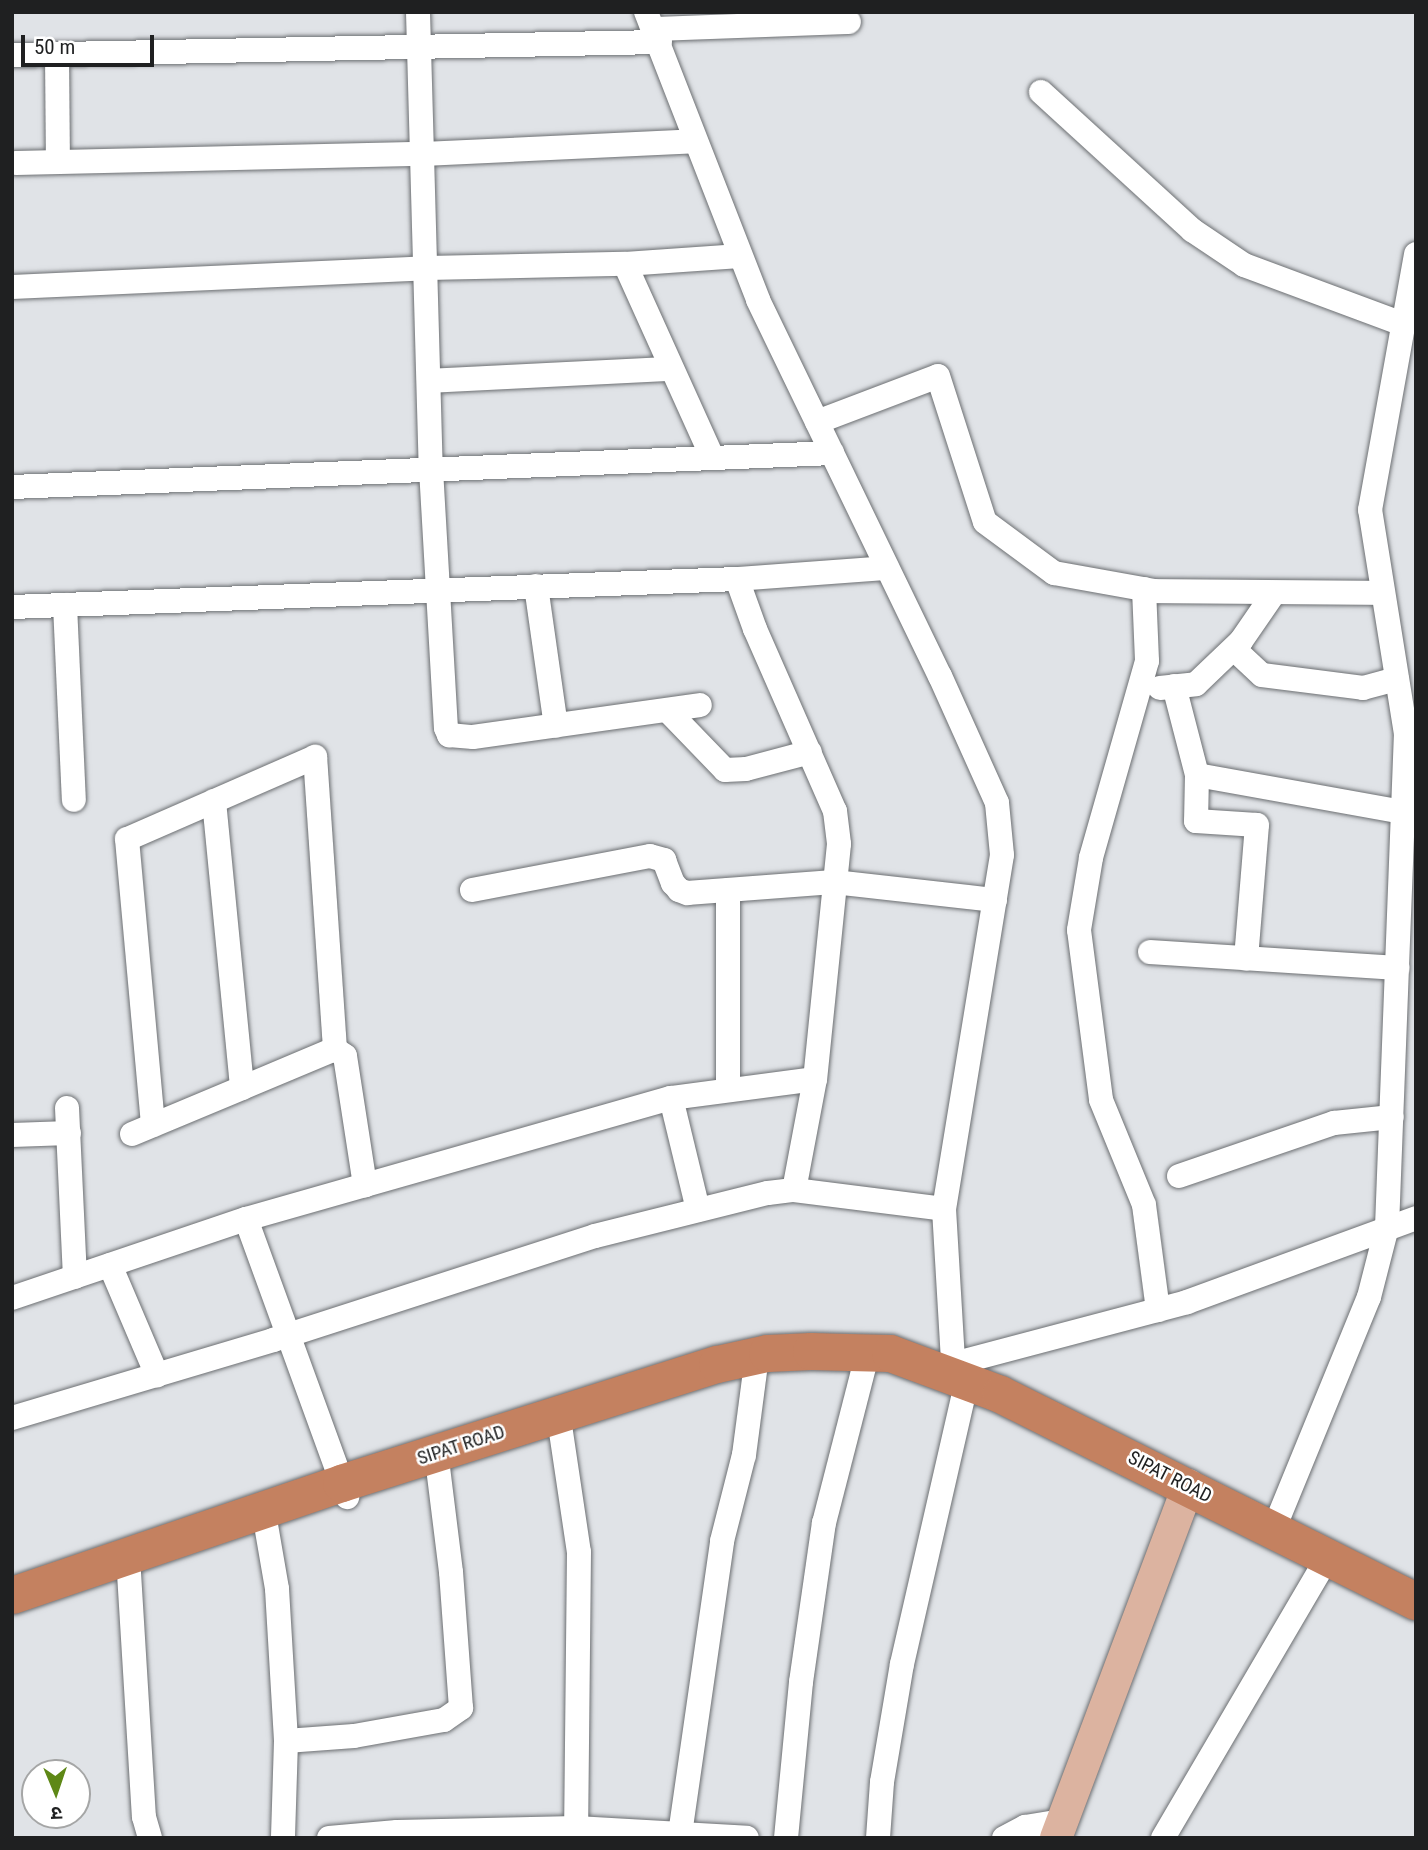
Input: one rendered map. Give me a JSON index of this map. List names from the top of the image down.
{
  "streets": {
    "highway": ["SIPAT ROAD"]
  },
  "scale_bar": "50 m",
  "north": "bottom"
}
